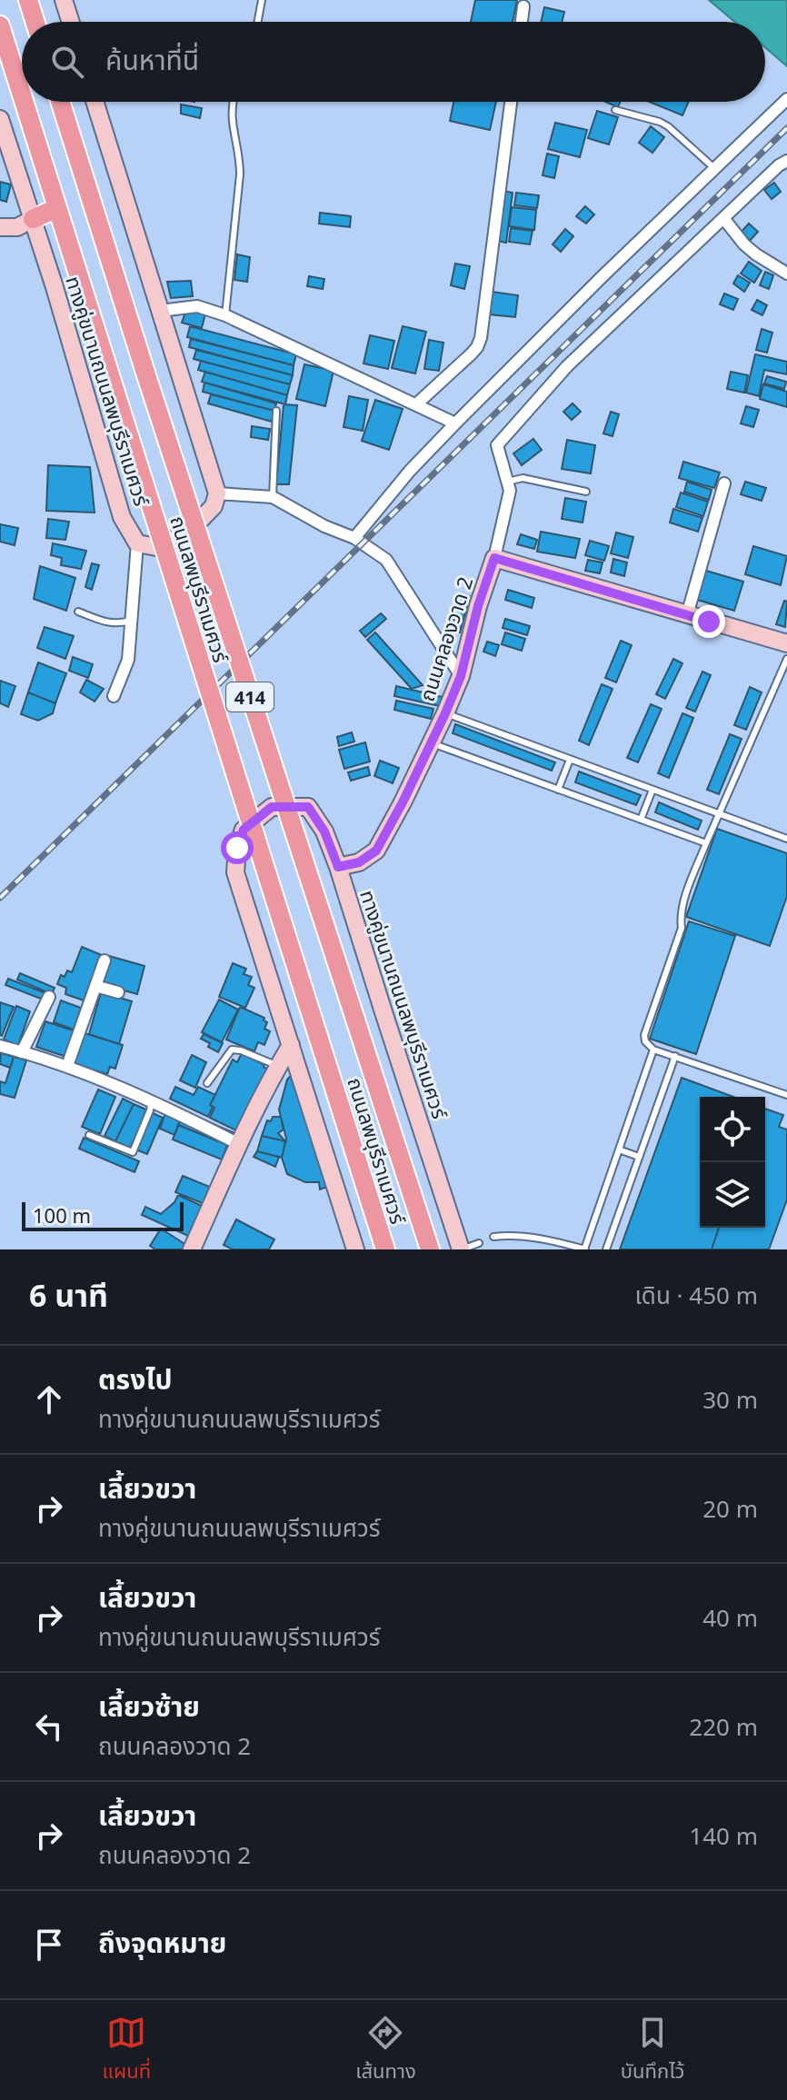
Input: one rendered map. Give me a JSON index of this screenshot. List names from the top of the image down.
{
  "streets": {
    "main road": [
      "ทางคู่ขนานถนนลพบุรีราเมศวร์",
      "ถนนลพบุรีราเมศวร์",
      "ถนนคลองวาด 2",
      "414"
    ]
  },
  "crossings": [
    ["ทางคู่ขนานถนนลพบุรีราเมศวร์", "ถนนคลองวาด 2"]
  ],
  "scale_bar": "100 m",
  "page": {
    "search": "ค้นหาที่นี่",
    "scale": "100 m",
    "heading": ["6 นาที", "เดิน · 450 m"],
    "list": [
      ["ตรงไป", "ทางคู่ขนานถนนลพบุรีราเมศวร์", "30 m"],
      ["เลี้ยวขวา", "ทางคู่ขนานถนนลพบุรีราเมศวร์", "20 m"],
      ["เลี้ยวขวา", "ทางคู่ขนานถนนลพบุรีราเมศวร์", "40 m"],
      ["เลี้ยวซ้าย", "ถนนคลองวาด 2", "220 m"],
      ["เลี้ยวขวา", "ถนนคลองวาด 2", "140 m"],
      "ถึงจุดหมาย"
    ],
    "nav": ["แผนที่", "เส้นทาง", "บันทึกไว้"]
  }
}
